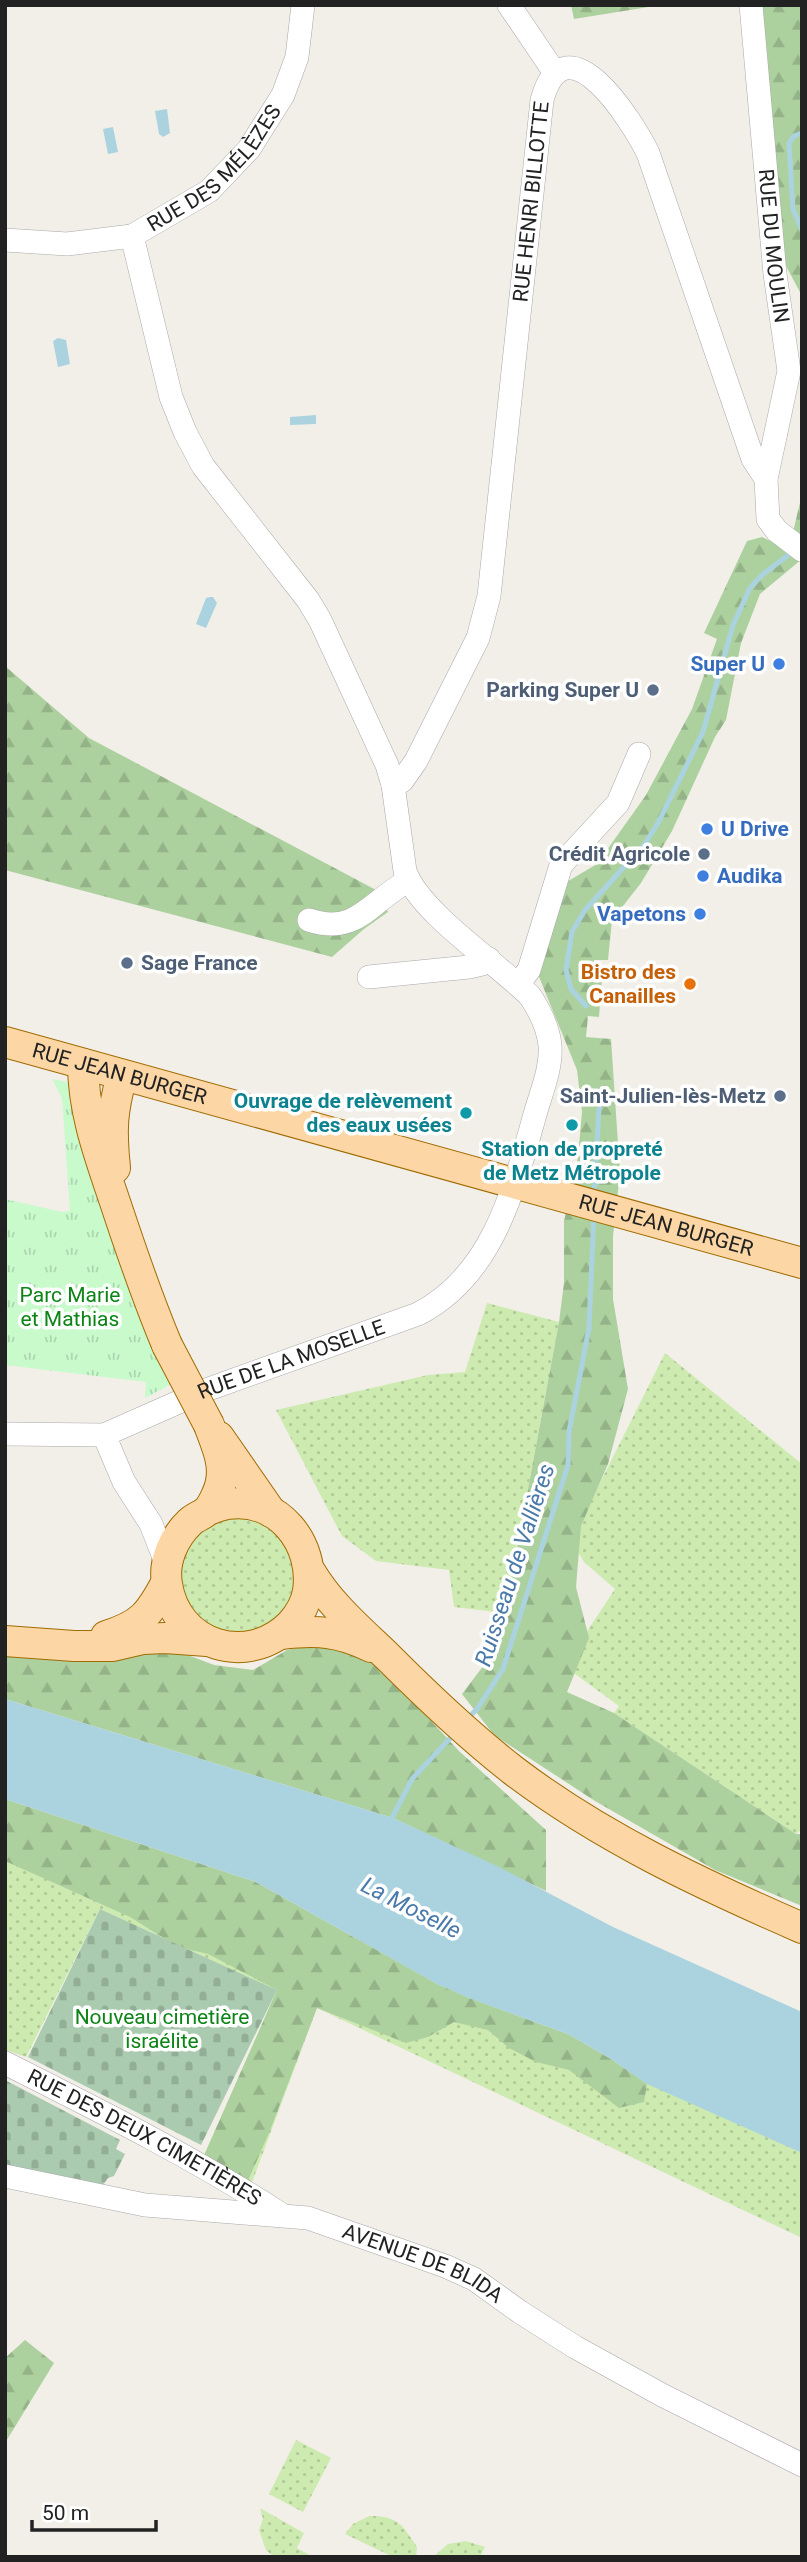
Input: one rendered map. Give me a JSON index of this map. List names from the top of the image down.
{
  "streets": {
    "main road": ["RUE JEAN BURGER"],
    "street": [
      "RUE DES MÉLÈZES",
      "RUE HENRI BILLOTTE",
      "RUE DU MOULIN",
      "RUE DE LA MOSELLE",
      "RUE DES DEUX CIMETIÈRES",
      "AVENUE DE BLIDA"
    ]
  },
  "crossings": [
    ["RUE HENRI BILLOTTE", "RUE DU MOULIN"],
    ["RUE JEAN BURGER", "RUE DE LA MOSELLE"],
    ["RUE DES DEUX CIMETIÈRES", "AVENUE DE BLIDA"]
  ],
  "water": ["Ruisseau de Vallières", "La Moselle"],
  "parks": ["Parc Marie et Mathias", "Nouveau cimetière israélite"],
  "places": [
    "Super U",
    "Parking Super U",
    "U Drive",
    "Crédit Agricole",
    "Audika",
    "Vapetons",
    "Sage France",
    "Bistro des Canailles",
    "Saint-Julien-lès-Metz",
    "Ouvrage de relèvement des eaux usées",
    "Station de propreté de Metz Métropole"
  ],
  "scale_bar": "50 m"
}
